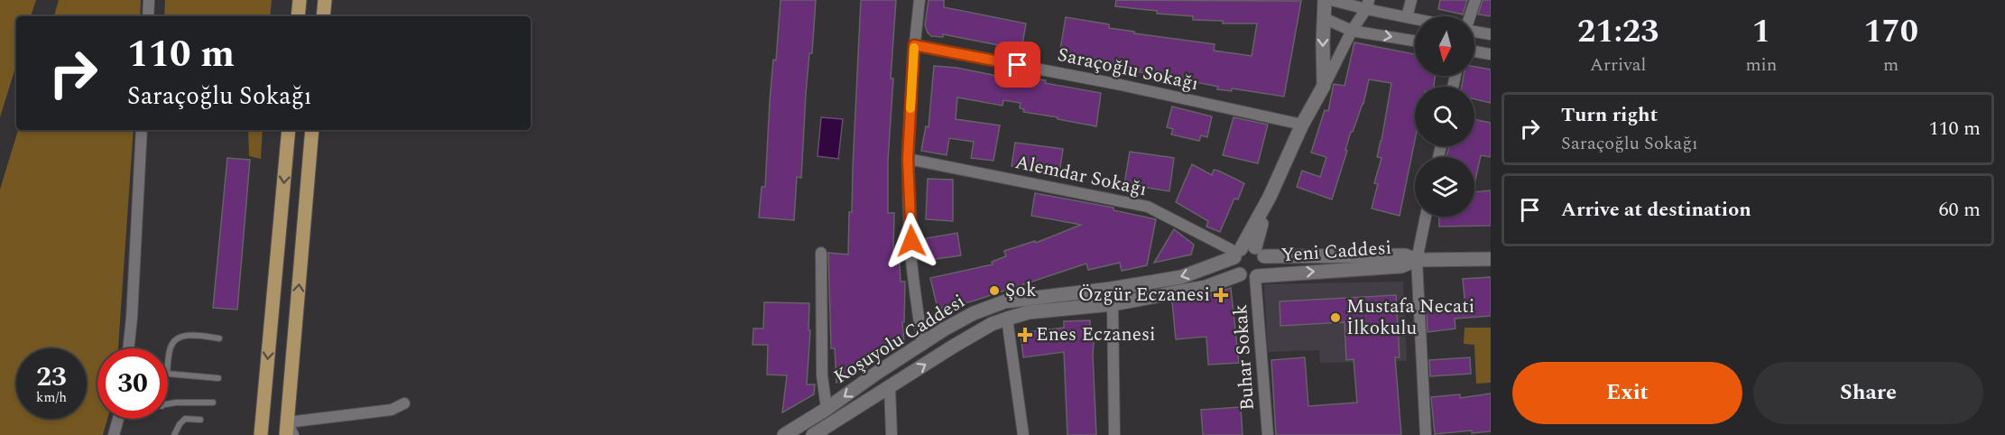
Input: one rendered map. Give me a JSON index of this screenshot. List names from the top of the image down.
{
  "streets": {
    "street": [
      "Saraçoğlu Sokağı",
      "Alemdar Sokağı",
      "Yeni Caddesi",
      "Koşuyolu Caddesi",
      "Buhar Sokak"
    ]
  },
  "crossings": [
    ["Alemdar Sokağı", "Yeni Caddesi"],
    ["Alemdar Sokağı", "Koşuyolu Caddesi"],
    ["Yeni Caddesi", "Koşuyolu Caddesi"],
    ["Yeni Caddesi", "Buhar Sokak"]
  ],
  "places": {
    "other": ["Şok", "Mustafa Necati İlkokulu"],
    "health": ["Özgür Eczanesi", "Enes Eczanesi"]
  },
  "north": "bottom",
  "page": {
    "eta": [
      "21:23",
      "Arrival",
      "1",
      "min",
      "170",
      "m"
    ],
    "turn": ["110 m", "Saraçoğlu Sokağı"],
    "list": [
      {
        "name": "Turn right",
        "note": "Saraçoğlu Sokağı",
        "value": "110 m"
      },
      {
        "name": "Arrive at destination",
        "value": "60 m"
      }
    ],
    "speed": "23 km/h",
    "limit": "30",
    "buttons": ["Exit", "Share"]
  }
}
